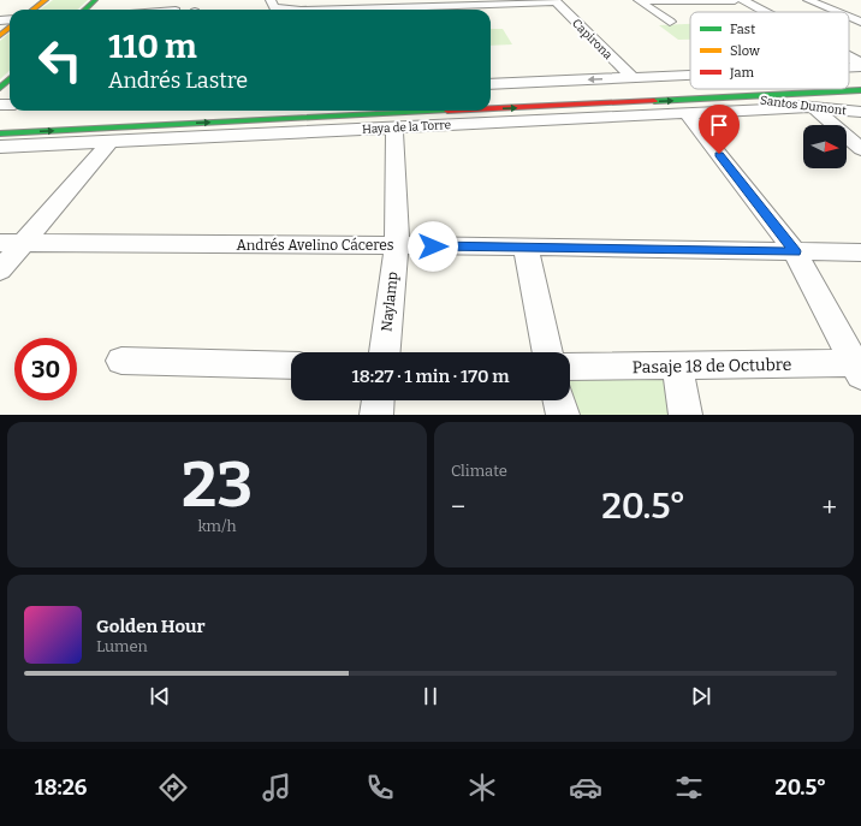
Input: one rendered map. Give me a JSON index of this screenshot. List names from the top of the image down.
{
  "streets": {
    "street": [
      "Capirona",
      "Santos Dumont",
      "Haya de la Torre",
      "Andrés Avelino Cáceres",
      "Naylamp",
      "Pasaje 18 de Octubre"
    ]
  },
  "crossings": [
    ["Santos Dumont", "Haya de la Torre"],
    ["Haya de la Torre", "Naylamp"],
    ["Andrés Avelino Cáceres", "Naylamp"]
  ],
  "legend": ["Fast", "Slow", "Jam"],
  "north": "right",
  "page": {
    "turn": ["110 m", "Andrés Lastre"],
    "limit": "30",
    "trip": "18:27 · 1 min · 170 m",
    "tile": [
      ["23", "km/h"],
      "Climate"
    ],
    "heat": ["−", "20.5°", "+"],
    "song": ["Golden Hour", "Lumen"],
    "tabs": ["18:26", "20.5°"]
  }
}
